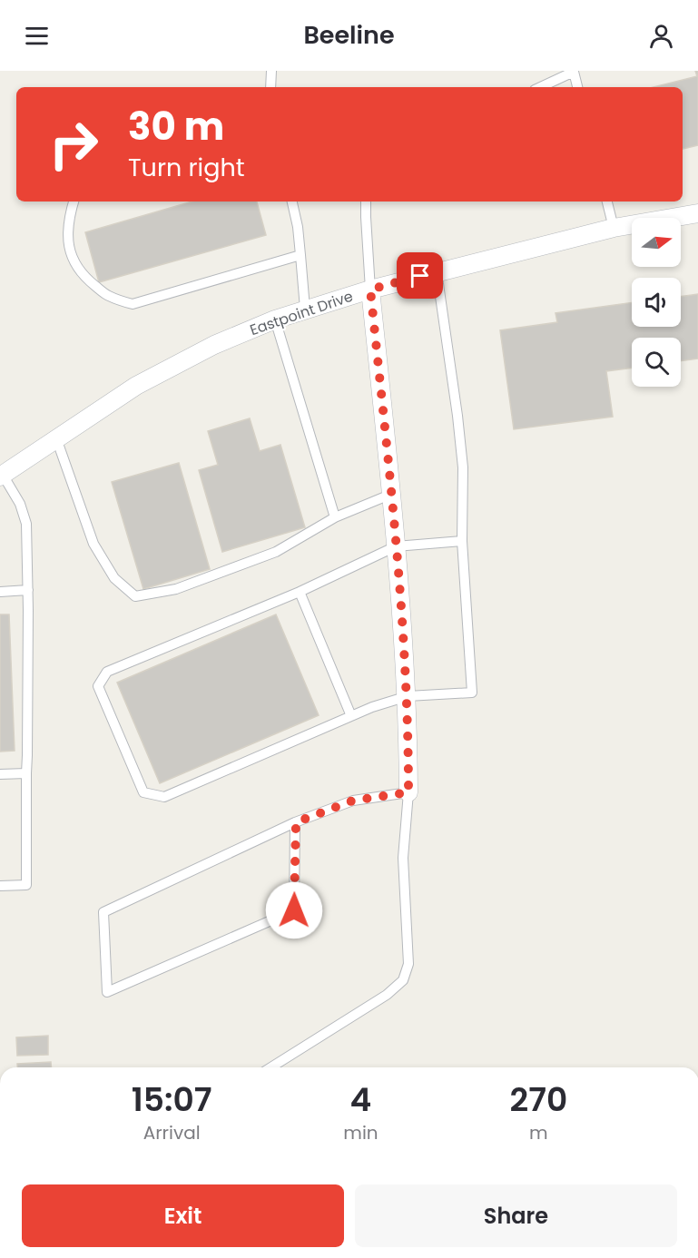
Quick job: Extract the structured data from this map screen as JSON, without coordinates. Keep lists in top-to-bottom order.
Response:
{
  "streets": {
    "street": ["Eastpoint Drive"]
  },
  "north": "right",
  "page": {
    "header": "Beeline",
    "turn": ["30 m", "Turn right"],
    "eta": [
      "15:07",
      "Arrival",
      "4",
      "min",
      "270",
      "m"
    ],
    "buttons": ["Exit", "Share"]
  }
}
